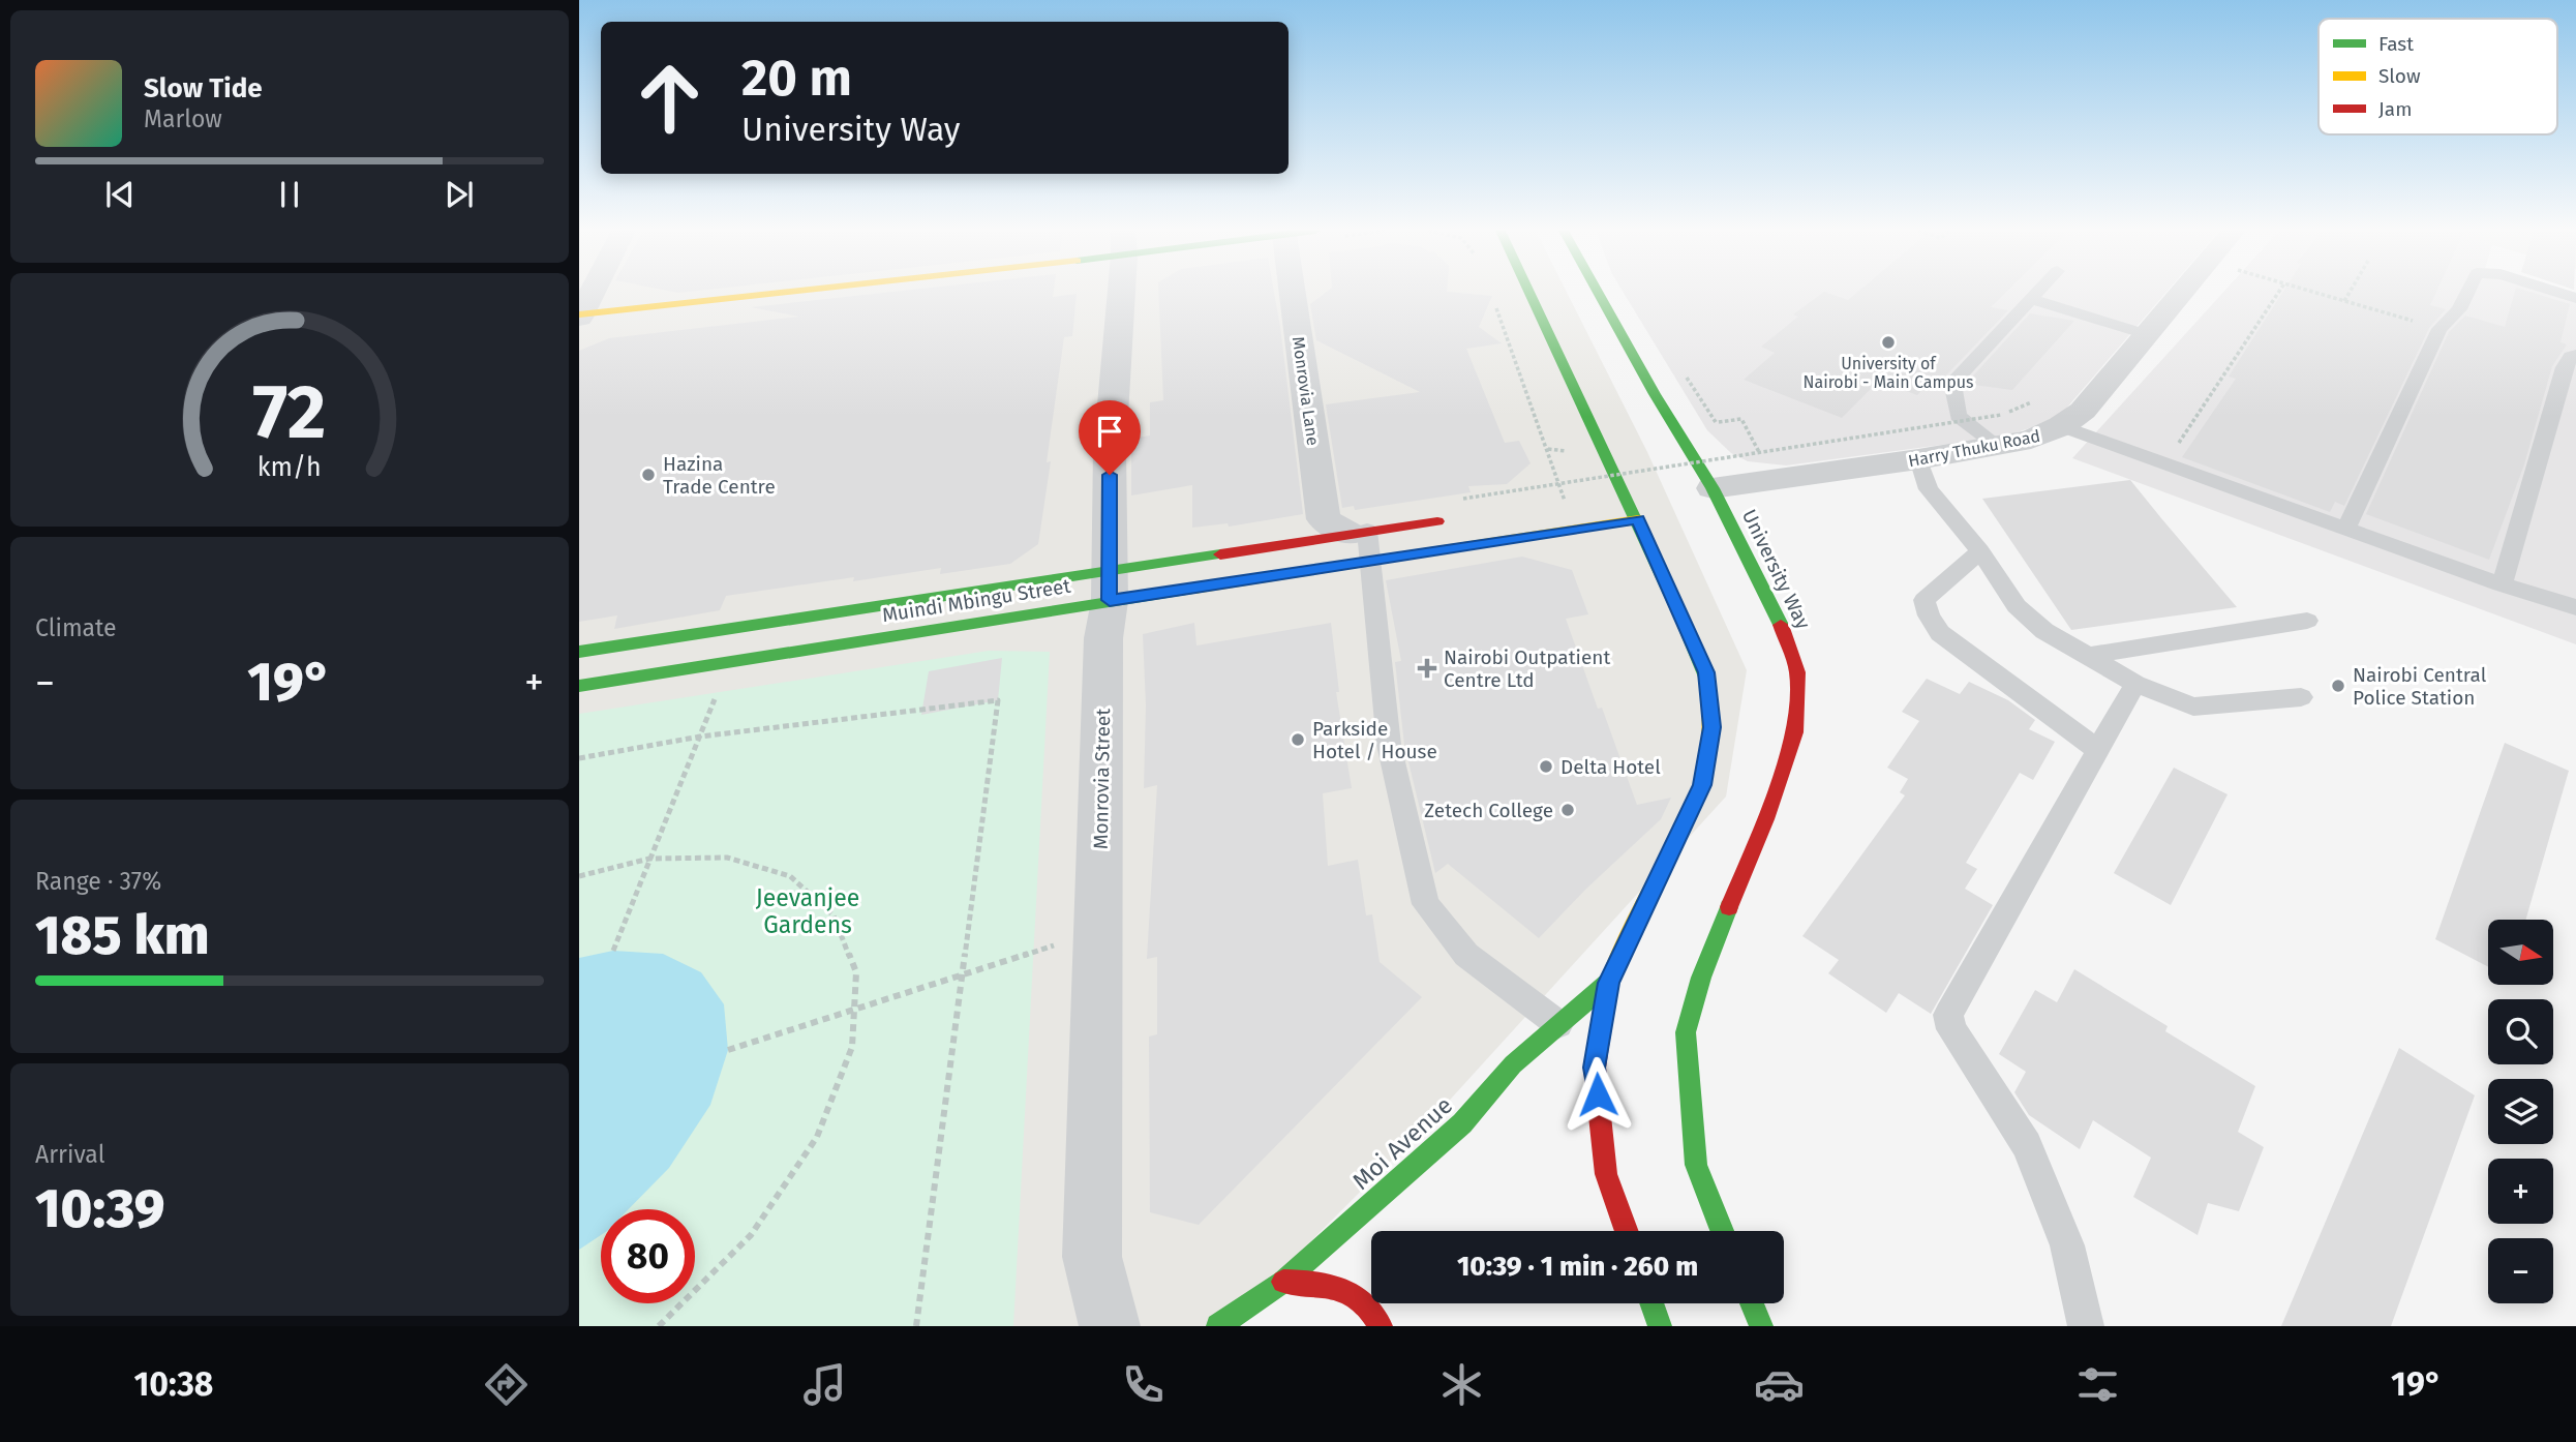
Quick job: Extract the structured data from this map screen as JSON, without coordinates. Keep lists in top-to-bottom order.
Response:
{
  "streets": {
    "main road": ["University Way", "Muindi Mbingu Street", "Moi Avenue"],
    "street": ["Monrovia Lane", "Harry Thuku Road", "Monrovia Street"]
  },
  "crossings": [
    ["Monrovia Lane", "Muindi Mbingu Street"],
    ["Harry Thuku Road", "University Way"],
    ["Muindi Mbingu Street", "Monrovia Street"]
  ],
  "parks": ["Jeevanjee Gardens"],
  "places": {
    "other": [
      "University of Nairobi - Main Campus",
      "Hazina Trade Centre",
      "Nairobi Central Police Station",
      "Parkside Hotel / House",
      "Delta Hotel",
      "Zetech College"
    ],
    "health": ["Nairobi Outpatient Centre Ltd"]
  },
  "legend": ["Fast", "Slow", "Jam"],
  "north": "right",
  "page": {
    "turn": ["20 m", "University Way"],
    "song": ["Slow Tide", "Marlow"],
    "tile": [
      "Climate",
      ["Range · 37%", "185 km"],
      ["Arrival", "10:39"]
    ],
    "heat": ["−", "19°", "+"],
    "map_buttons": ["+", "−"],
    "limit": "80",
    "trip": "10:39 · 1 min · 260 m",
    "tabs": ["10:38", "19°"],
    "gauge": ["72", "km/h"]
  }
}
